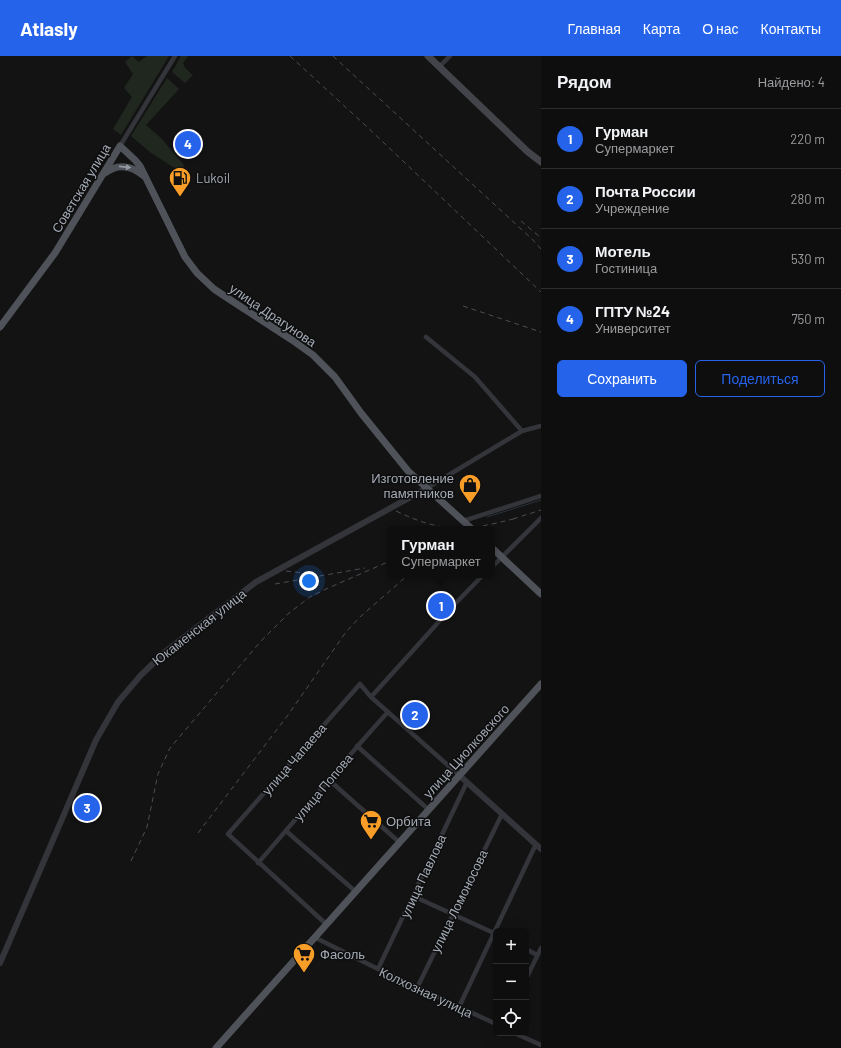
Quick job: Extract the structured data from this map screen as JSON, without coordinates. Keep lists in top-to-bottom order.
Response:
{
  "streets": {
    "main road": ["Советская улица", "улица Драгунова", "улица Циолковского"],
    "street": [
      "Юкаменская улица",
      "улица Чапаева",
      "улица Попова",
      "улица Павлова",
      "улица Ломоносова",
      "Колхозная улица"
    ]
  },
  "crossings": [
    ["Советская улица", "улица Драгунова"],
    ["улица Драгунова", "Юкаменская улица"],
    ["улица Циолковского", "Колхозная улица"],
    ["улица Чапаева", "улица Попова"],
    ["улица Павлова", "Колхозная улица"],
    ["улица Ломоносова", "Колхозная улица"]
  ],
  "places": {
    "fuel station": ["Lukoil"],
    "shop": ["Изготовление памятников"],
    "supermarket": ["Орбита", "Фасоль"]
  },
  "page": {
    "header": "Atlasly",
    "nav": [
      "Главная",
      "Карта",
      "О нас",
      "Контакты"
    ],
    "heading": ["Рядом", "Найдено: 4"],
    "list": [
      {
        "mark": "1",
        "name": "Гурман",
        "note": "Супермаркет",
        "value": "220 m"
      },
      {
        "mark": "2",
        "name": "Почта России",
        "note": "Учреждение",
        "value": "280 m"
      },
      {
        "mark": "3",
        "name": "Мотель",
        "note": "Гостиница",
        "value": "530 m"
      },
      {
        "mark": "4",
        "name": "ГПТУ №24",
        "note": "Университет",
        "value": "750 m"
      }
    ],
    "pins": [
      "4",
      "1",
      "2",
      "3"
    ],
    "buttons": ["Сохранить", "Поделиться"],
    "popup": ["Гурман", "Супермаркет"],
    "map_buttons": ["+", "−"]
  }
}
